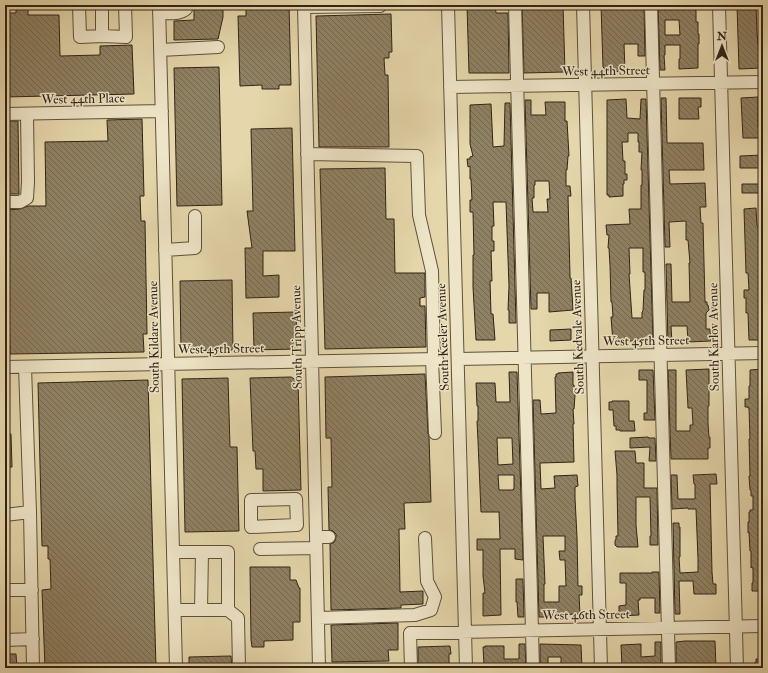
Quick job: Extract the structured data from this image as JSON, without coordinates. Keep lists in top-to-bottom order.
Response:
{
  "streets": {
    "street": [
      "West 44th Street",
      "West 44th Place",
      "South Kildare Avenue",
      "South Tripp Avenue",
      "South Keeler Avenue",
      "South Kedvale Avenue",
      "South Karlov Avenue",
      "West 45th Street",
      "West 46th Street"
    ]
  },
  "crossings": [
    ["West 44th Street", "South Keeler Avenue"],
    ["West 44th Street", "South Kedvale Avenue"],
    ["West 44th Street", "South Karlov Avenue"],
    ["West 44th Place", "South Kildare Avenue"],
    ["South Kildare Avenue", "West 45th Street"],
    ["South Tripp Avenue", "West 45th Street"],
    ["South Keeler Avenue", "West 45th Street"],
    ["South Keeler Avenue", "West 46th Street"],
    ["South Kedvale Avenue", "West 45th Street"],
    ["South Kedvale Avenue", "West 46th Street"],
    ["South Karlov Avenue", "West 45th Street"],
    ["South Karlov Avenue", "West 46th Street"]
  ],
  "north": "top"
}
